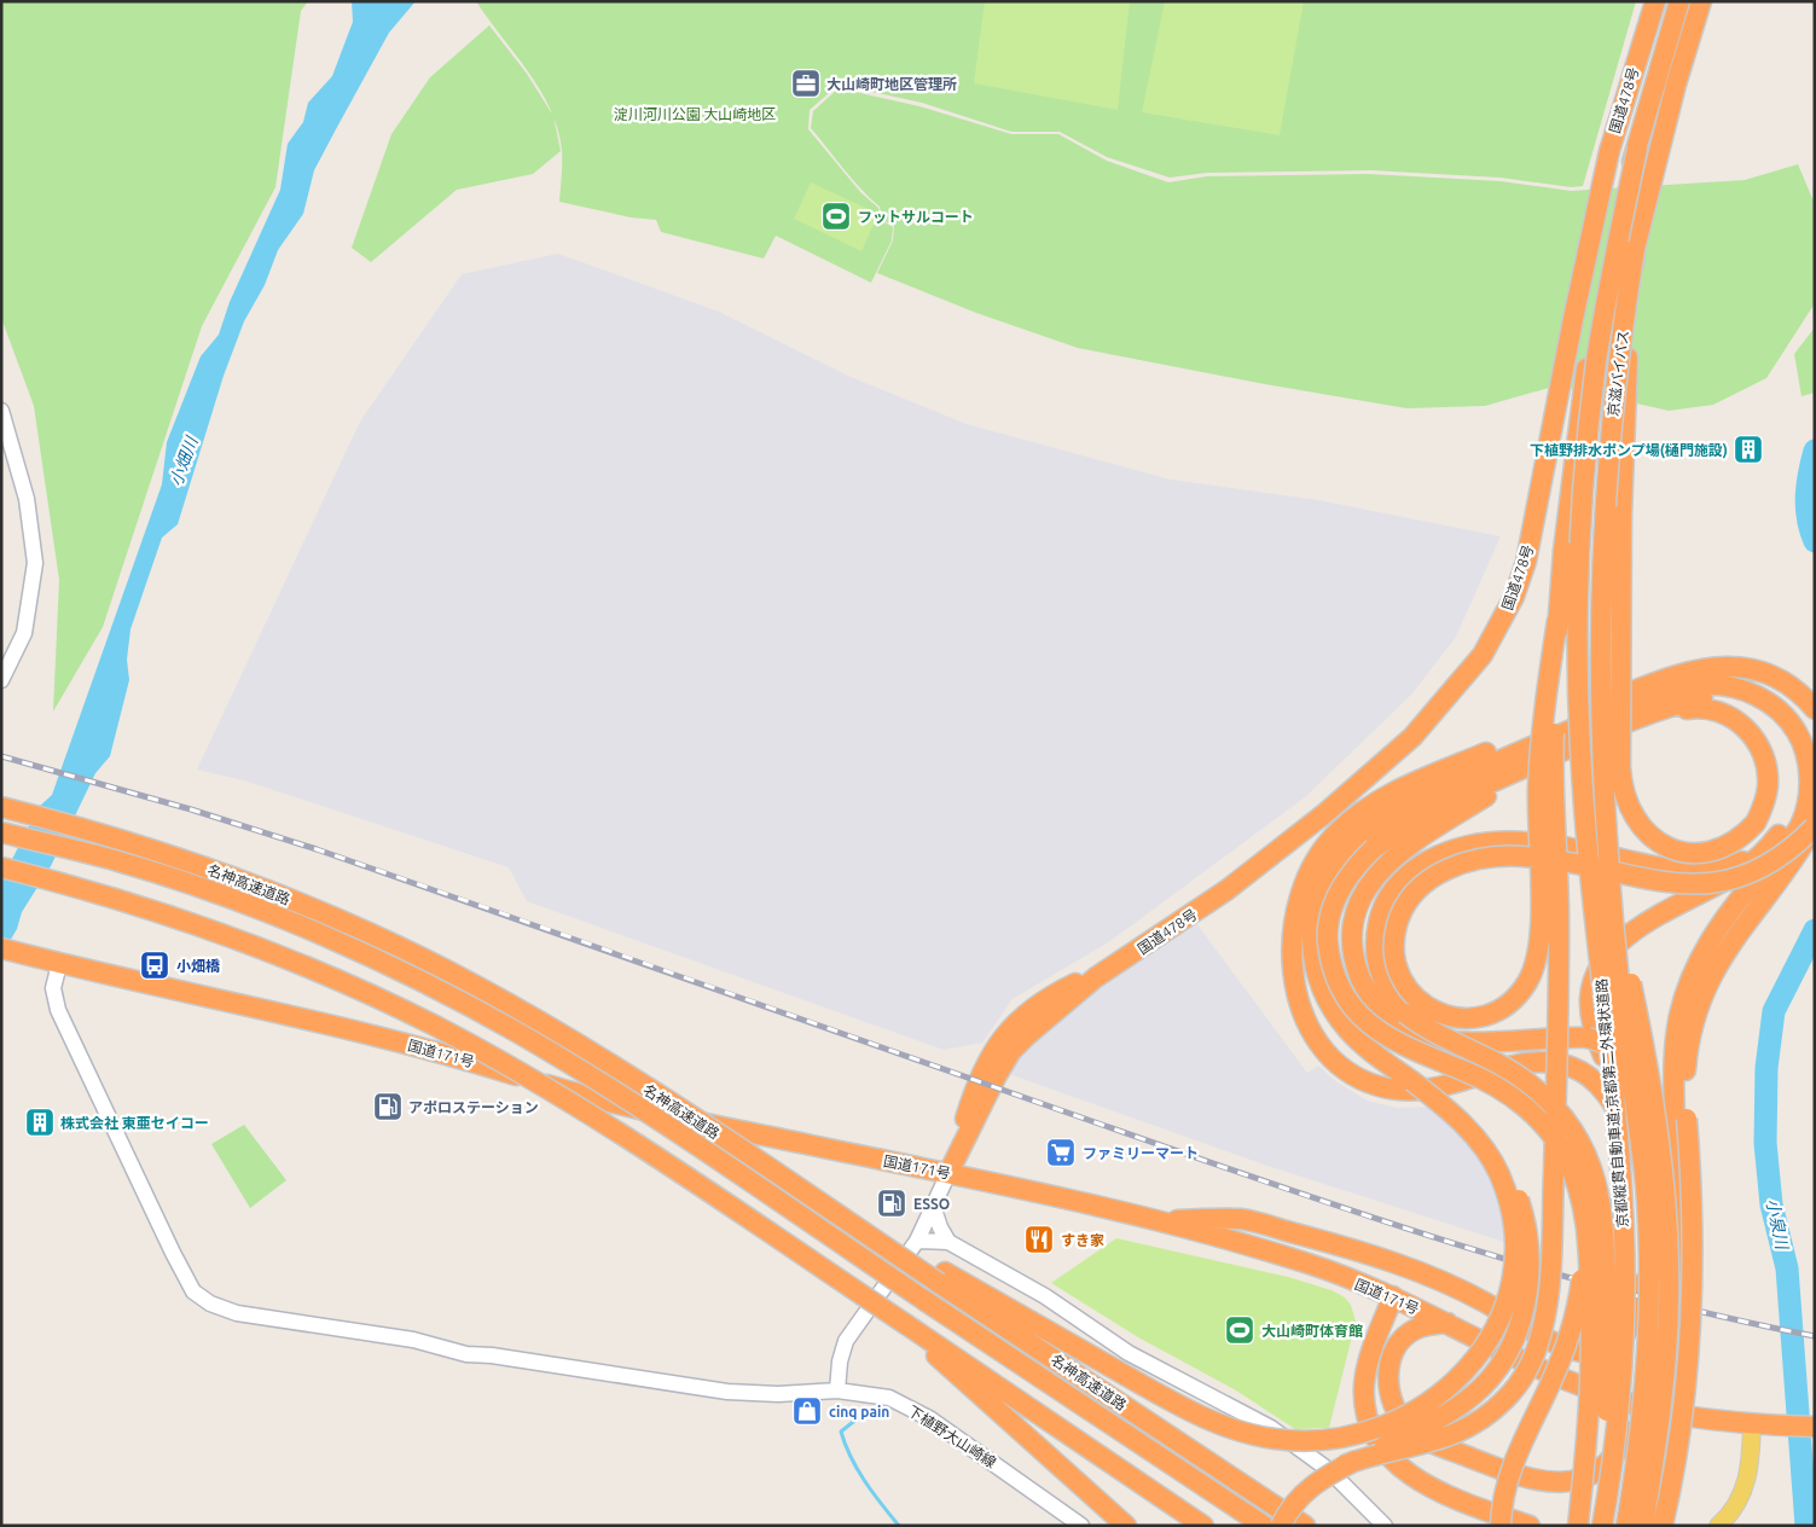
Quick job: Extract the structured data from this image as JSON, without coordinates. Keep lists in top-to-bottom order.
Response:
{
  "streets": {
    "highway": [
      "国道478号",
      "京滋バイパス",
      "名神高速道路",
      "国道171号",
      "京都縦貫自動車道;京都第二外環状道路"
    ],
    "street": ["下植野大山崎線"]
  },
  "crossings": [
    ["国道478号", "国道171号"],
    ["京滋バイパス", "京都縦貫自動車道;京都第二外環状道路"],
    ["国道171号", "下植野大山崎線"]
  ],
  "water": ["小畑川", "小泉川"],
  "parks": ["淀川河川公園 大山崎地区"],
  "places": {
    "office": ["大山崎町地区管理所"],
    "sports": ["フットサルコート", "大山崎町体育館"],
    "building": ["下植野排水ポンプ場(樋門施設)", "株式会社 東亜セイコー"],
    "bus stop": ["小畑橋"],
    "fuel station": ["アポロステーション", "ESSO"],
    "supermarket": ["ファミリーマート"],
    "restaurant": ["すき家"],
    "shop": ["cinq pain"]
  }
}
